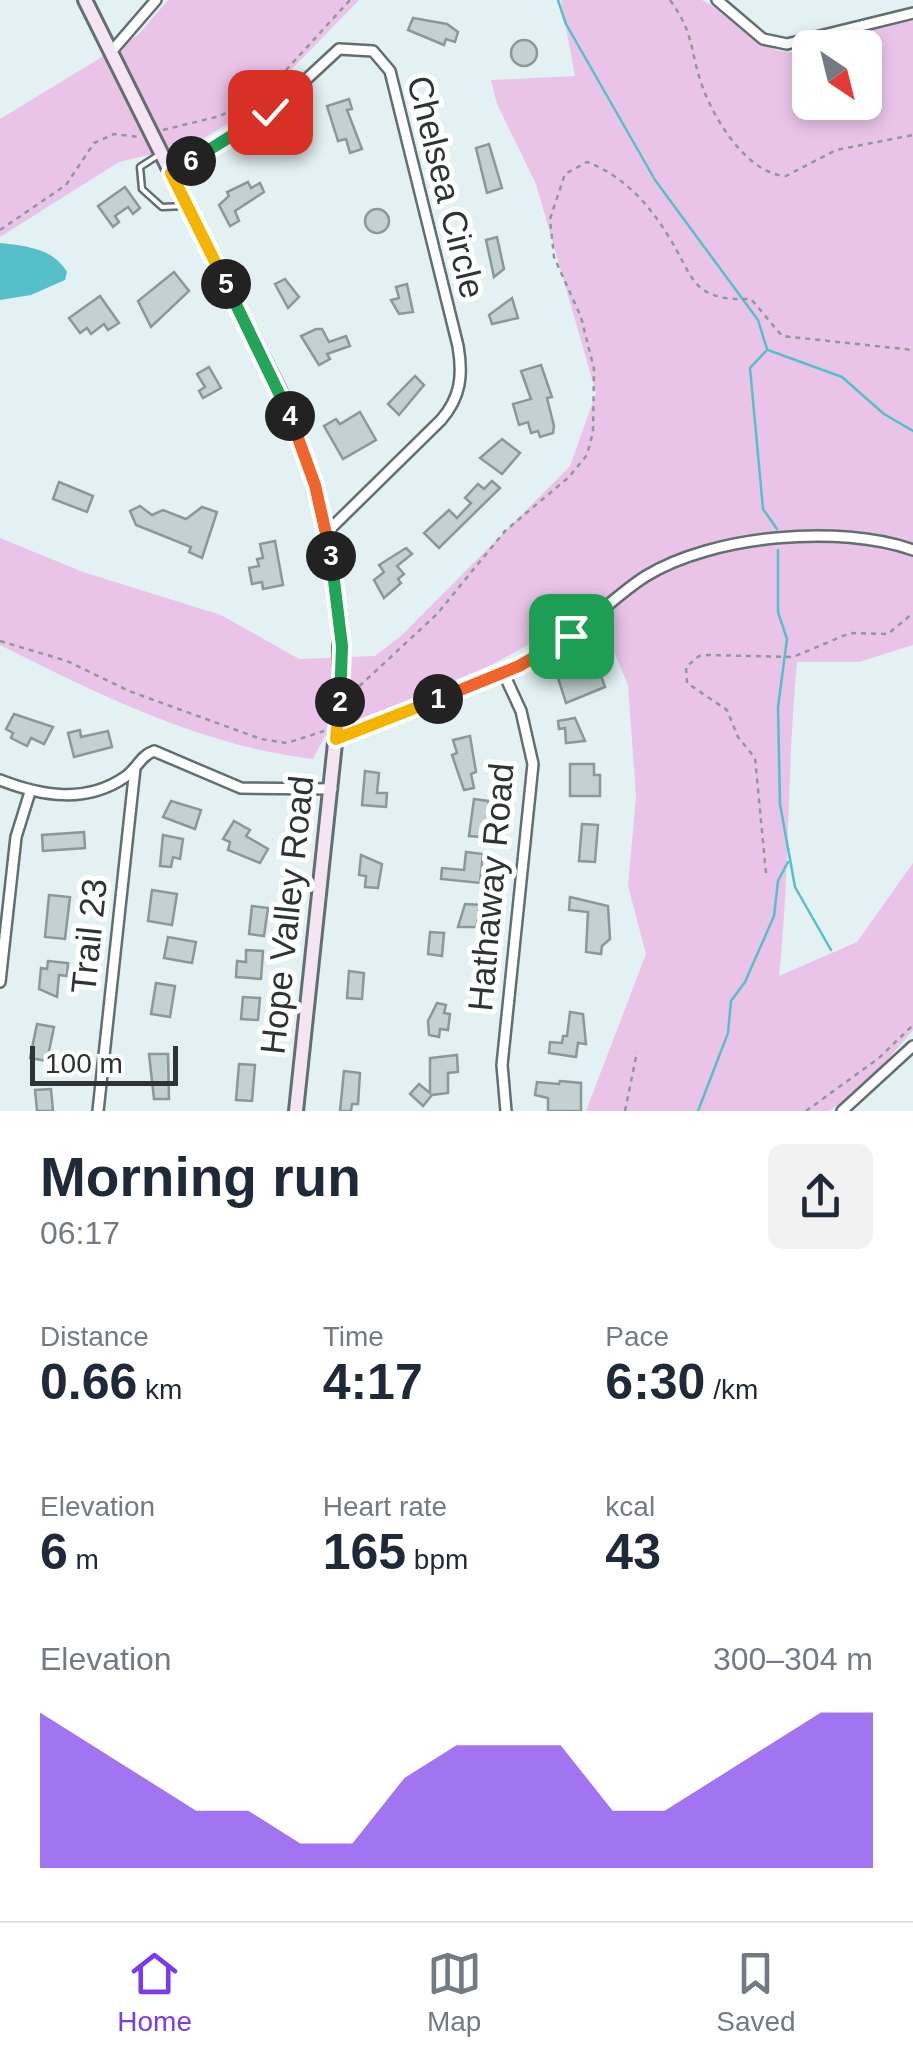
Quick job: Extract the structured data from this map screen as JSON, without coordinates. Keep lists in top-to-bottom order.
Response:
{
  "streets": {
    "main road": ["Hope Valley Road"],
    "street": ["Chelsea Circle", "Hathaway Road", "Trail 23"]
  },
  "crossings": [
    ["Chelsea Circle", "Hope Valley Road"]
  ],
  "scale_bar": "100 m",
  "north": "bottom right",
  "page": {
    "pins": [
      "6",
      "5",
      "4",
      "3",
      "1",
      "2"
    ],
    "scale": "100 m",
    "heading": ["Morning run", "06:17"],
    "stats": [
      ["Distance", "0.66 km"],
      ["Time", "4:17"],
      ["Pace", "6:30 /km"],
      ["Elevation", "6 m"],
      ["Heart rate", "165 bpm"],
      ["kcal", "43"]
    ],
    "chart": ["Elevation", "300–304 m"],
    "tabs": ["Home", "Map", "Saved"]
  }
}
